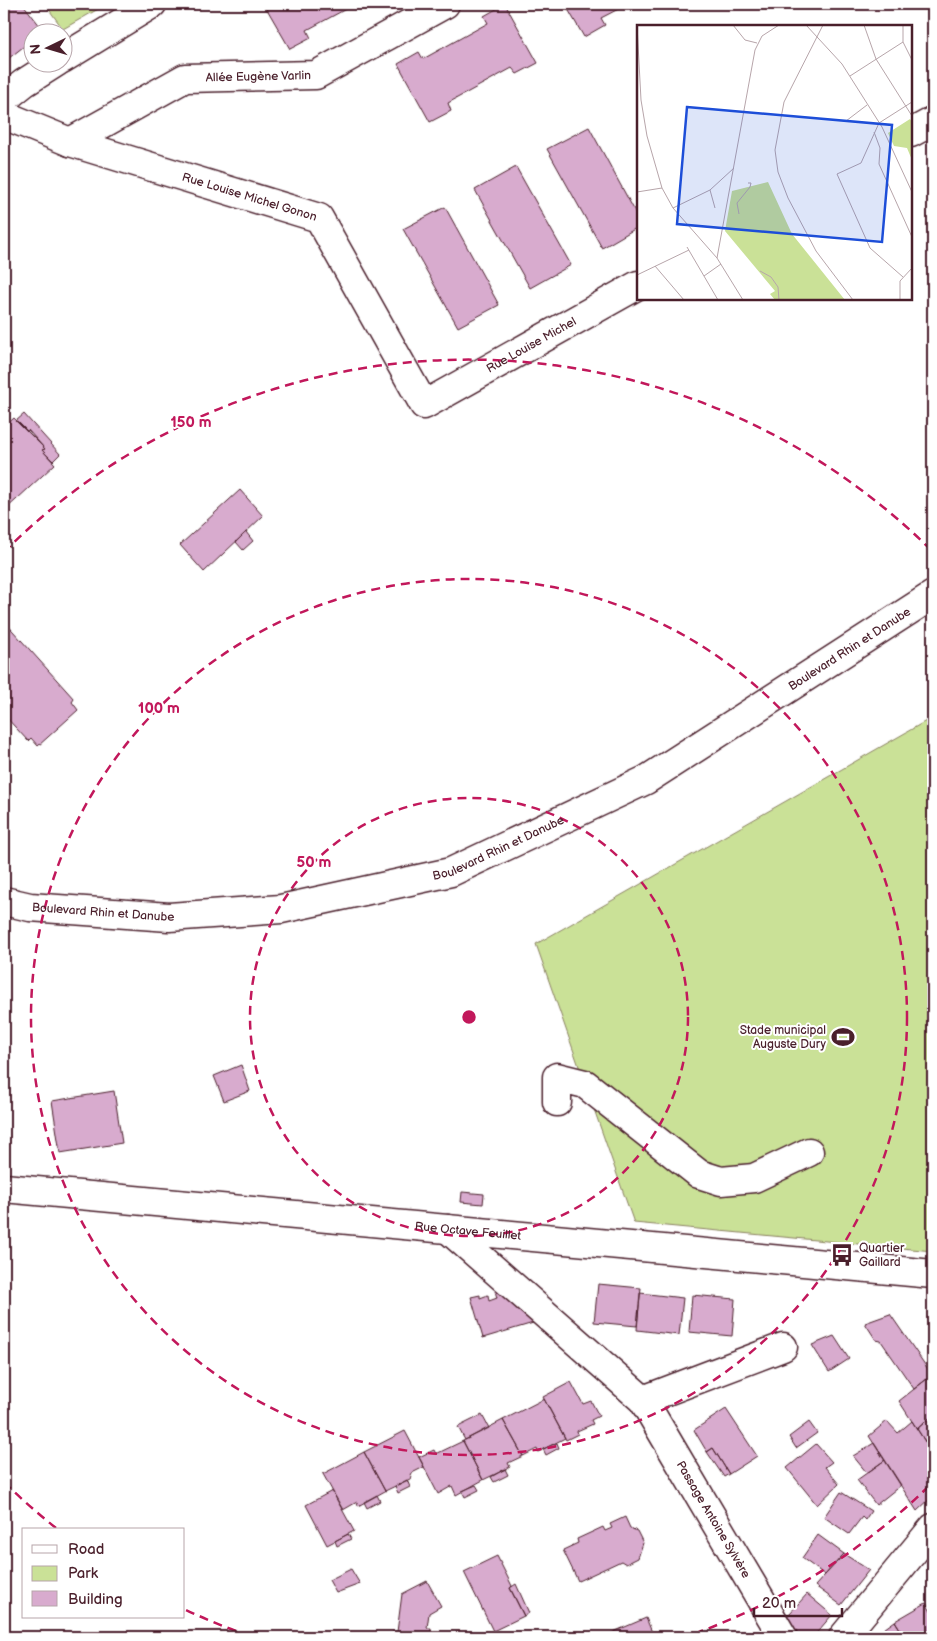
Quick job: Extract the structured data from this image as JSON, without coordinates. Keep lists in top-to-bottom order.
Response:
{
  "streets": {
    "street": [
      "Allée Eugène Varlin",
      "Rue Louise Michel Gonon",
      "Rue Louise Michel",
      "Boulevard Rhin et Danube",
      "Rue Octave Feuillet",
      "Passage Antoine Sylvère"
    ]
  },
  "crossings": [
    ["Allée Eugène Varlin", "Rue Louise Michel Gonon"],
    ["Rue Louise Michel Gonon", "Rue Louise Michel"],
    ["Rue Octave Feuillet", "Passage Antoine Sylvère"]
  ],
  "places": {
    "sports": ["Stade municipal Auguste Dury"],
    "bus stop": ["Quartier Gaillard"]
  },
  "legend": ["Road", "Park", "Building"],
  "scale_bar": "20 m",
  "north": "left",
  "rings": ["150 m", "100 m", "50 m"]
}
